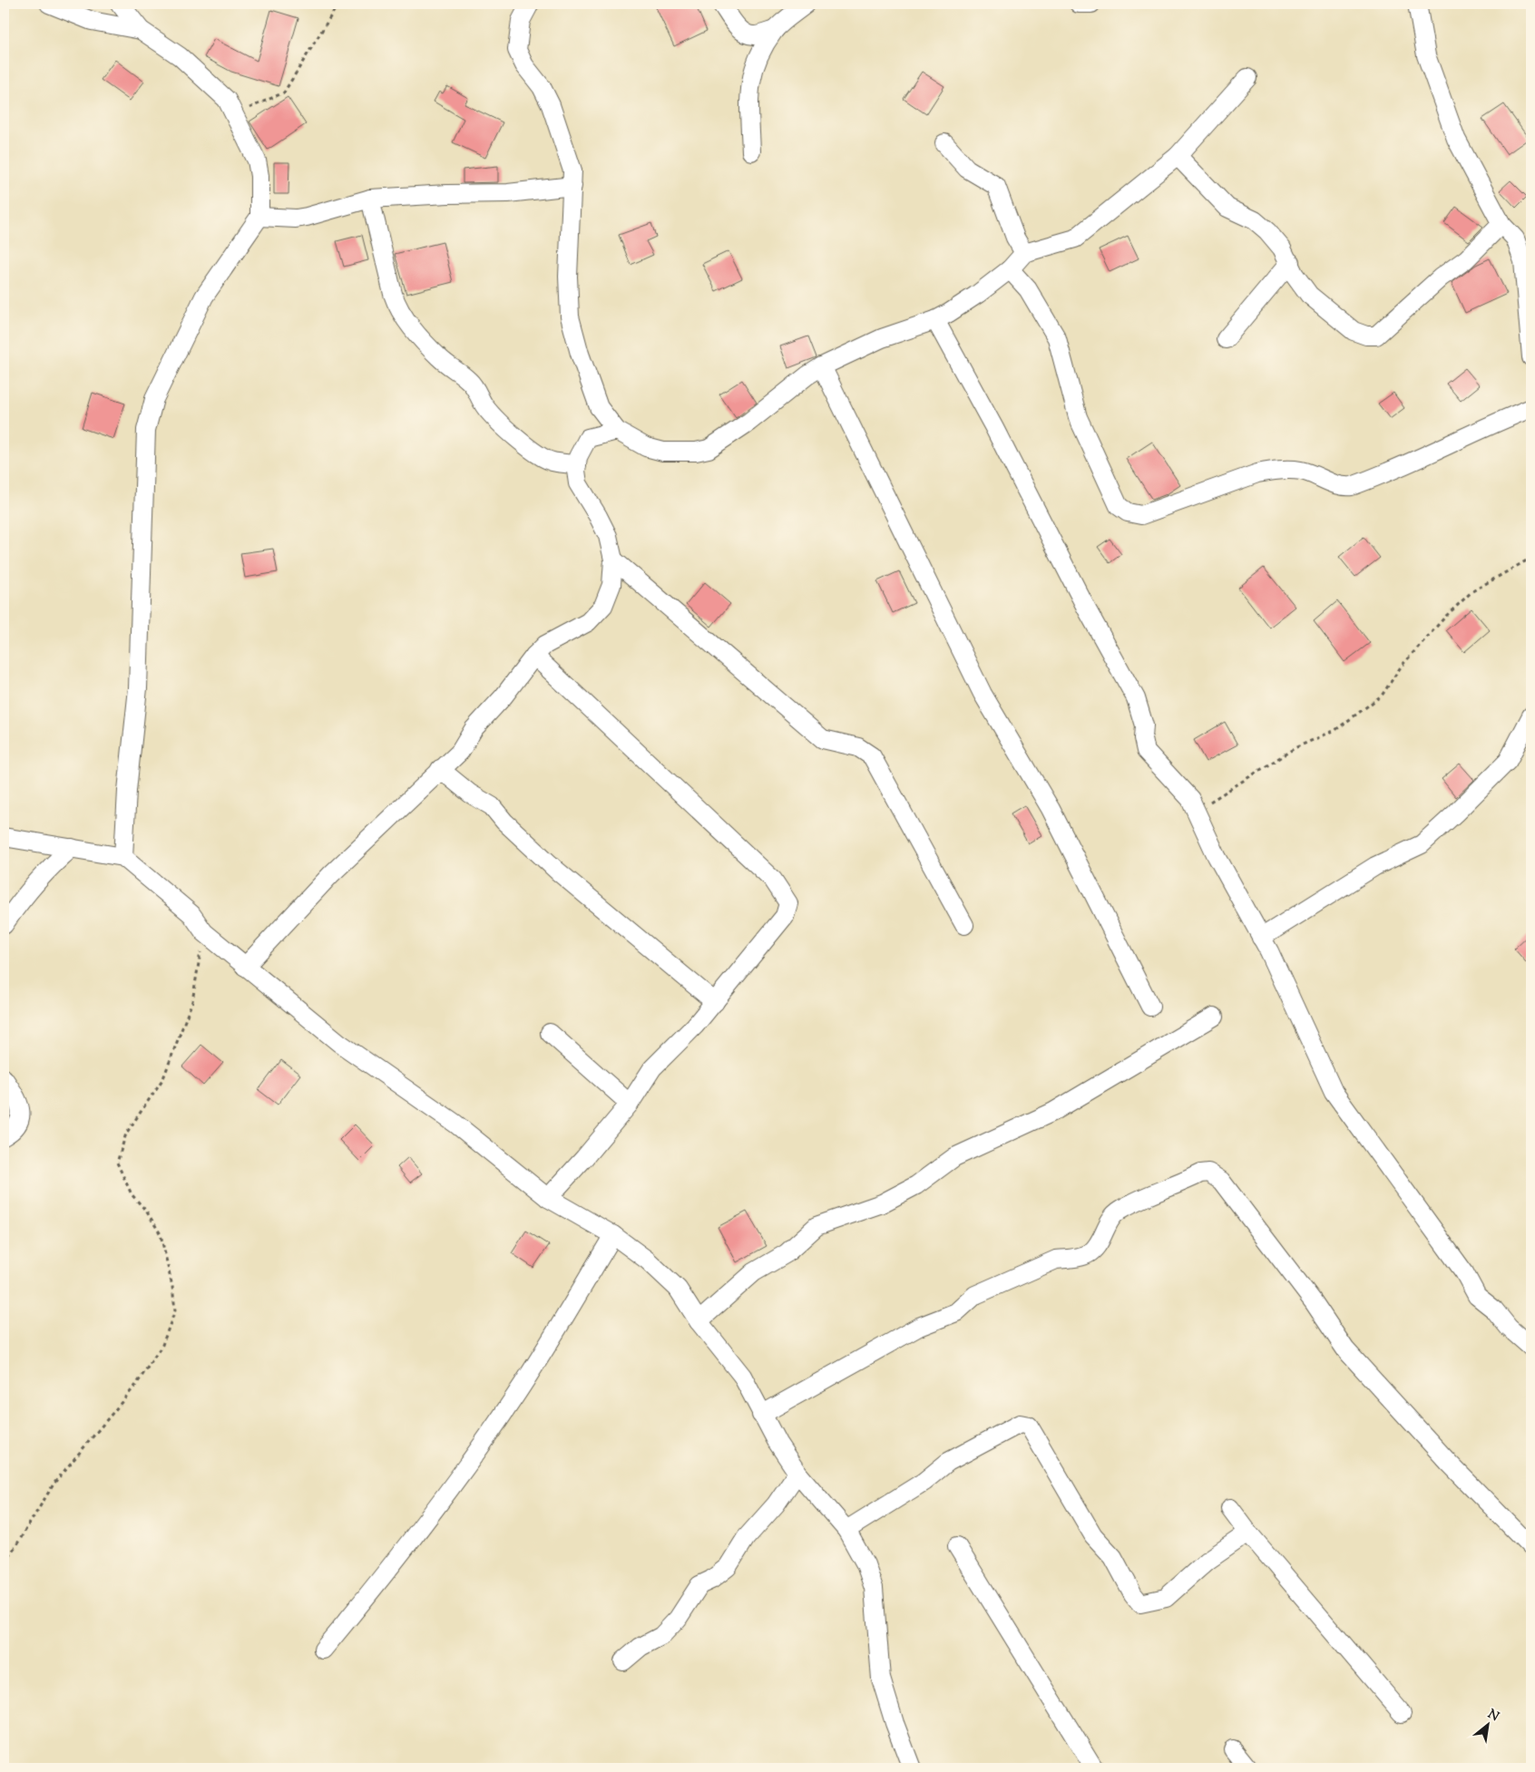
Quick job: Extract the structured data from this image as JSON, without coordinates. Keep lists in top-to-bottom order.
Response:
{
  "north": "top right"
}
